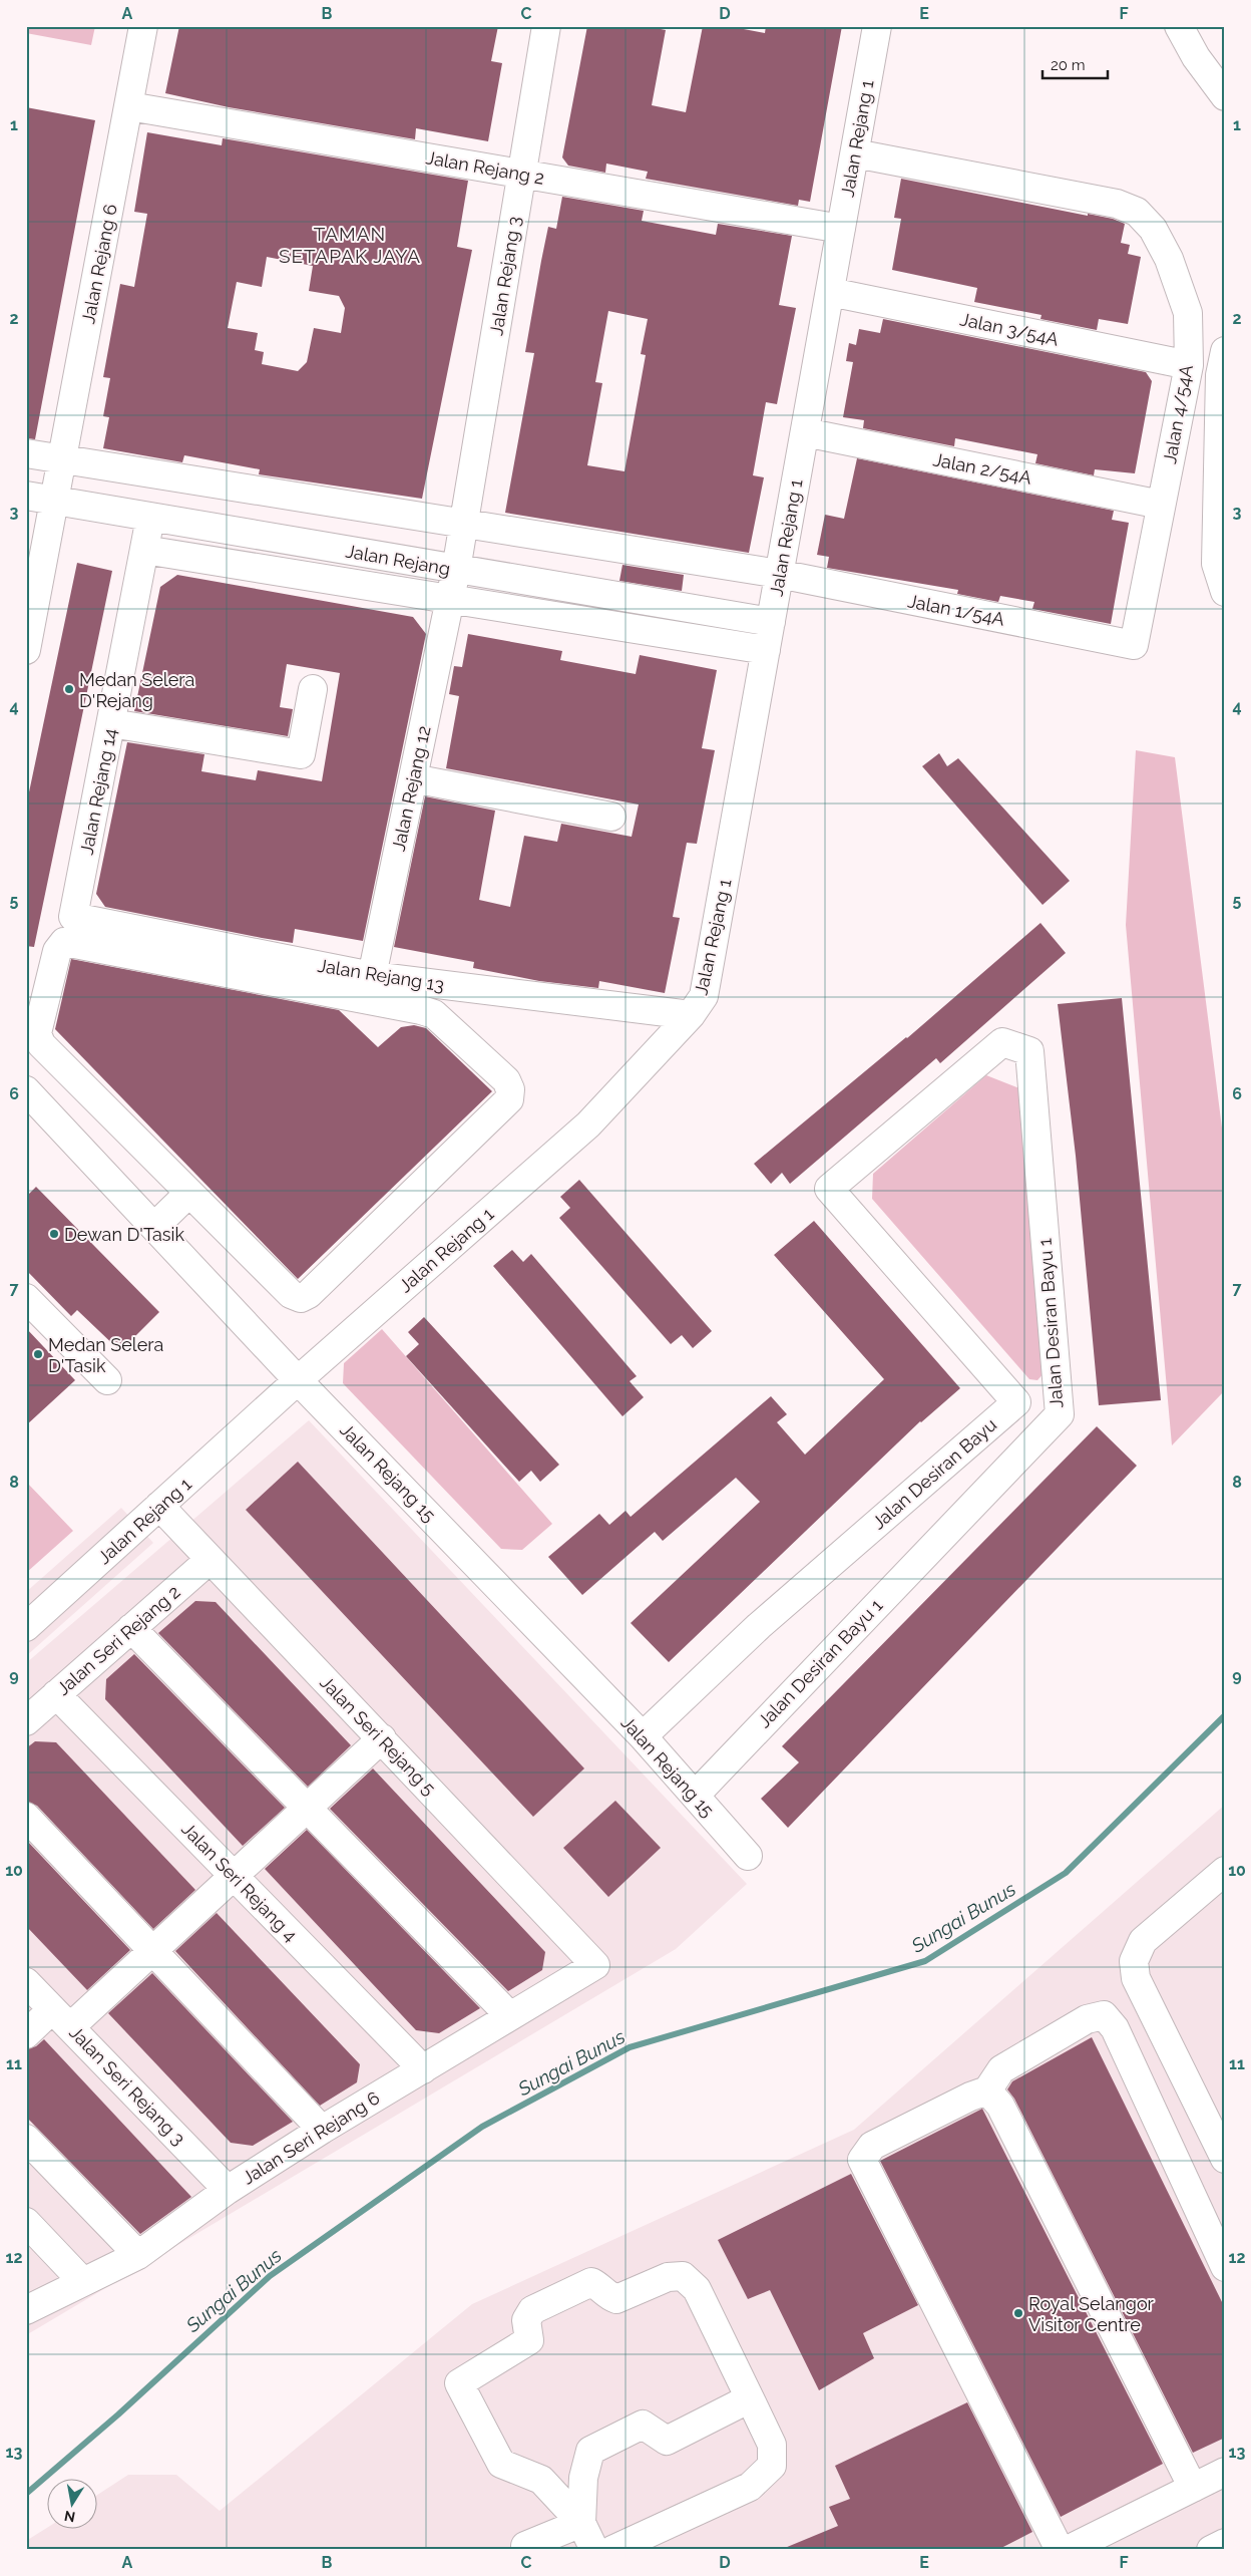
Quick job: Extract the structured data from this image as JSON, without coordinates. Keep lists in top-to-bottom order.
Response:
{
  "streets": {
    "street": [
      "Jalan Rejang 1",
      "Jalan Rejang 2",
      "Jalan Rejang 6",
      "Jalan Rejang 3",
      "Jalan 3/54A",
      "Jalan 4/54A",
      "Jalan 2/54A",
      "Jalan Rejang",
      "Jalan 1/54A",
      "Jalan Rejang 12",
      "Jalan Rejang 14",
      "Jalan Rejang 13",
      "Jalan Desiran Bayu 1",
      "Jalan Rejang 15",
      "Jalan Desiran Bayu",
      "Jalan Seri Rejang 2",
      "Jalan Seri Rejang 5",
      "Jalan Seri Rejang 4",
      "Jalan Seri Rejang 3",
      "Jalan Seri Rejang 6"
    ]
  },
  "crossings": [
    ["Jalan Rejang 1", "Jalan Rejang 2"],
    ["Jalan Rejang 1", "Jalan 3/54A"],
    ["Jalan Rejang 1", "Jalan 4/54A"],
    ["Jalan Rejang 1", "Jalan 2/54A"],
    ["Jalan Rejang 1", "Jalan Rejang"],
    ["Jalan Rejang 1", "Jalan 1/54A"],
    ["Jalan Rejang 1", "Jalan Rejang 13"],
    ["Jalan Rejang 1", "Jalan Rejang 15"],
    ["Jalan Rejang 1", "Jalan Seri Rejang 5"],
    ["Jalan Rejang 2", "Jalan Rejang 6"],
    ["Jalan Rejang 2", "Jalan Rejang 3"],
    ["Jalan Rejang 6", "Jalan Rejang"],
    ["Jalan Rejang 6", "Jalan 1/54A"],
    ["Jalan Rejang 3", "Jalan Rejang"],
    ["Jalan Rejang 3", "Jalan 1/54A"],
    ["Jalan Rejang 3", "Jalan Rejang 12"],
    ["Jalan 3/54A", "Jalan 4/54A"],
    ["Jalan 4/54A", "Jalan 2/54A"],
    ["Jalan 4/54A", "Jalan 1/54A"],
    ["Jalan Rejang", "Jalan Rejang 12"],
    ["Jalan Rejang", "Jalan Rejang 14"],
    ["Jalan Rejang 12", "Jalan Rejang 13"],
    ["Jalan Rejang 14", "Jalan Rejang 13"],
    ["Jalan Desiran Bayu 1", "Jalan Rejang 15"],
    ["Jalan Desiran Bayu 1", "Jalan Desiran Bayu"],
    ["Jalan Rejang 15", "Jalan Desiran Bayu"],
    ["Jalan Seri Rejang 2", "Jalan Seri Rejang 5"],
    ["Jalan Seri Rejang 2", "Jalan Seri Rejang 4"],
    ["Jalan Seri Rejang 5", "Jalan Seri Rejang 6"],
    ["Jalan Seri Rejang 4", "Jalan Seri Rejang 6"],
    ["Jalan Seri Rejang 3", "Jalan Seri Rejang 6"]
  ],
  "districts": ["TAMAN SETAPAK JAYA"],
  "water": ["Sungai Bunus"],
  "places": [
    "Medan Selera D'Rejang",
    "Dewan D'Tasik",
    "Medan Selera D'Tasik",
    "Royal Selangor Visitor Centre"
  ],
  "scale_bar": "20 m",
  "north": "bottom",
  "grid": {
    "columns": [
      "A",
      "B",
      "C",
      "D",
      "E",
      "F"
    ],
    "rows": [
      "1",
      "2",
      "3",
      "4",
      "5",
      "6",
      "7",
      "8",
      "9",
      "10",
      "11",
      "12",
      "13"
    ]
  }
}
